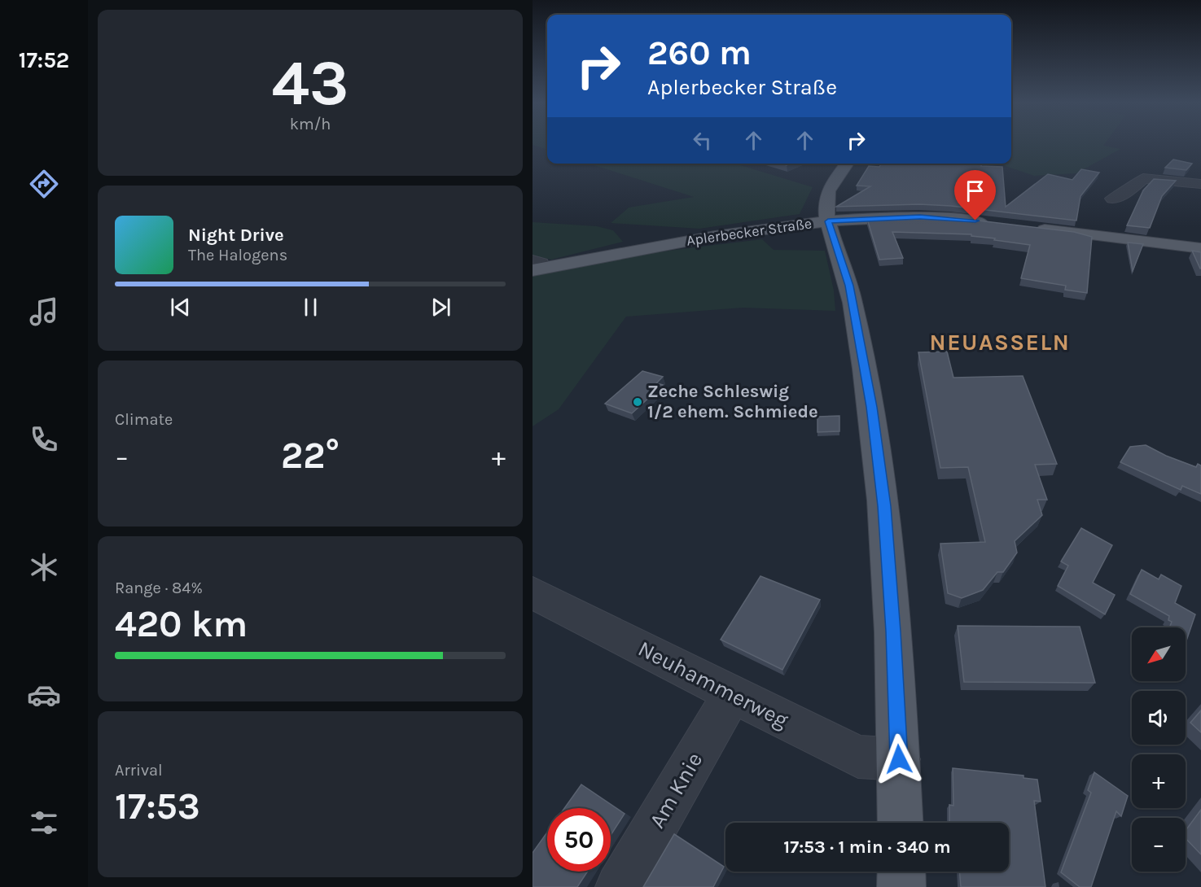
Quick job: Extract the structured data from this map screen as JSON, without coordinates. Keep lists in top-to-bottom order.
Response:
{
  "streets": {
    "main road": ["Aplerbecker Straße"],
    "street": ["Neuhammerweg", "Am Knie"]
  },
  "crossings": [
    ["Neuhammerweg", "Am Knie"]
  ],
  "districts": ["NEUASSELN"],
  "places": ["Zeche Schleswig 1/2 ehem. Schmiede"],
  "north": "bottom left",
  "page": {
    "tabs": "17:52",
    "tile": [
      ["43", "km/h"],
      "Climate",
      ["Range · 84%", "420 km"],
      ["Arrival", "17:53"]
    ],
    "turn": ["260 m", "Aplerbecker Straße"],
    "song": ["Night Drive", "The Halogens"],
    "heat": ["−", "22°", "+"],
    "map_buttons": ["+", "−"],
    "limit": "50",
    "trip": "17:53 · 1 min · 340 m"
  }
}
